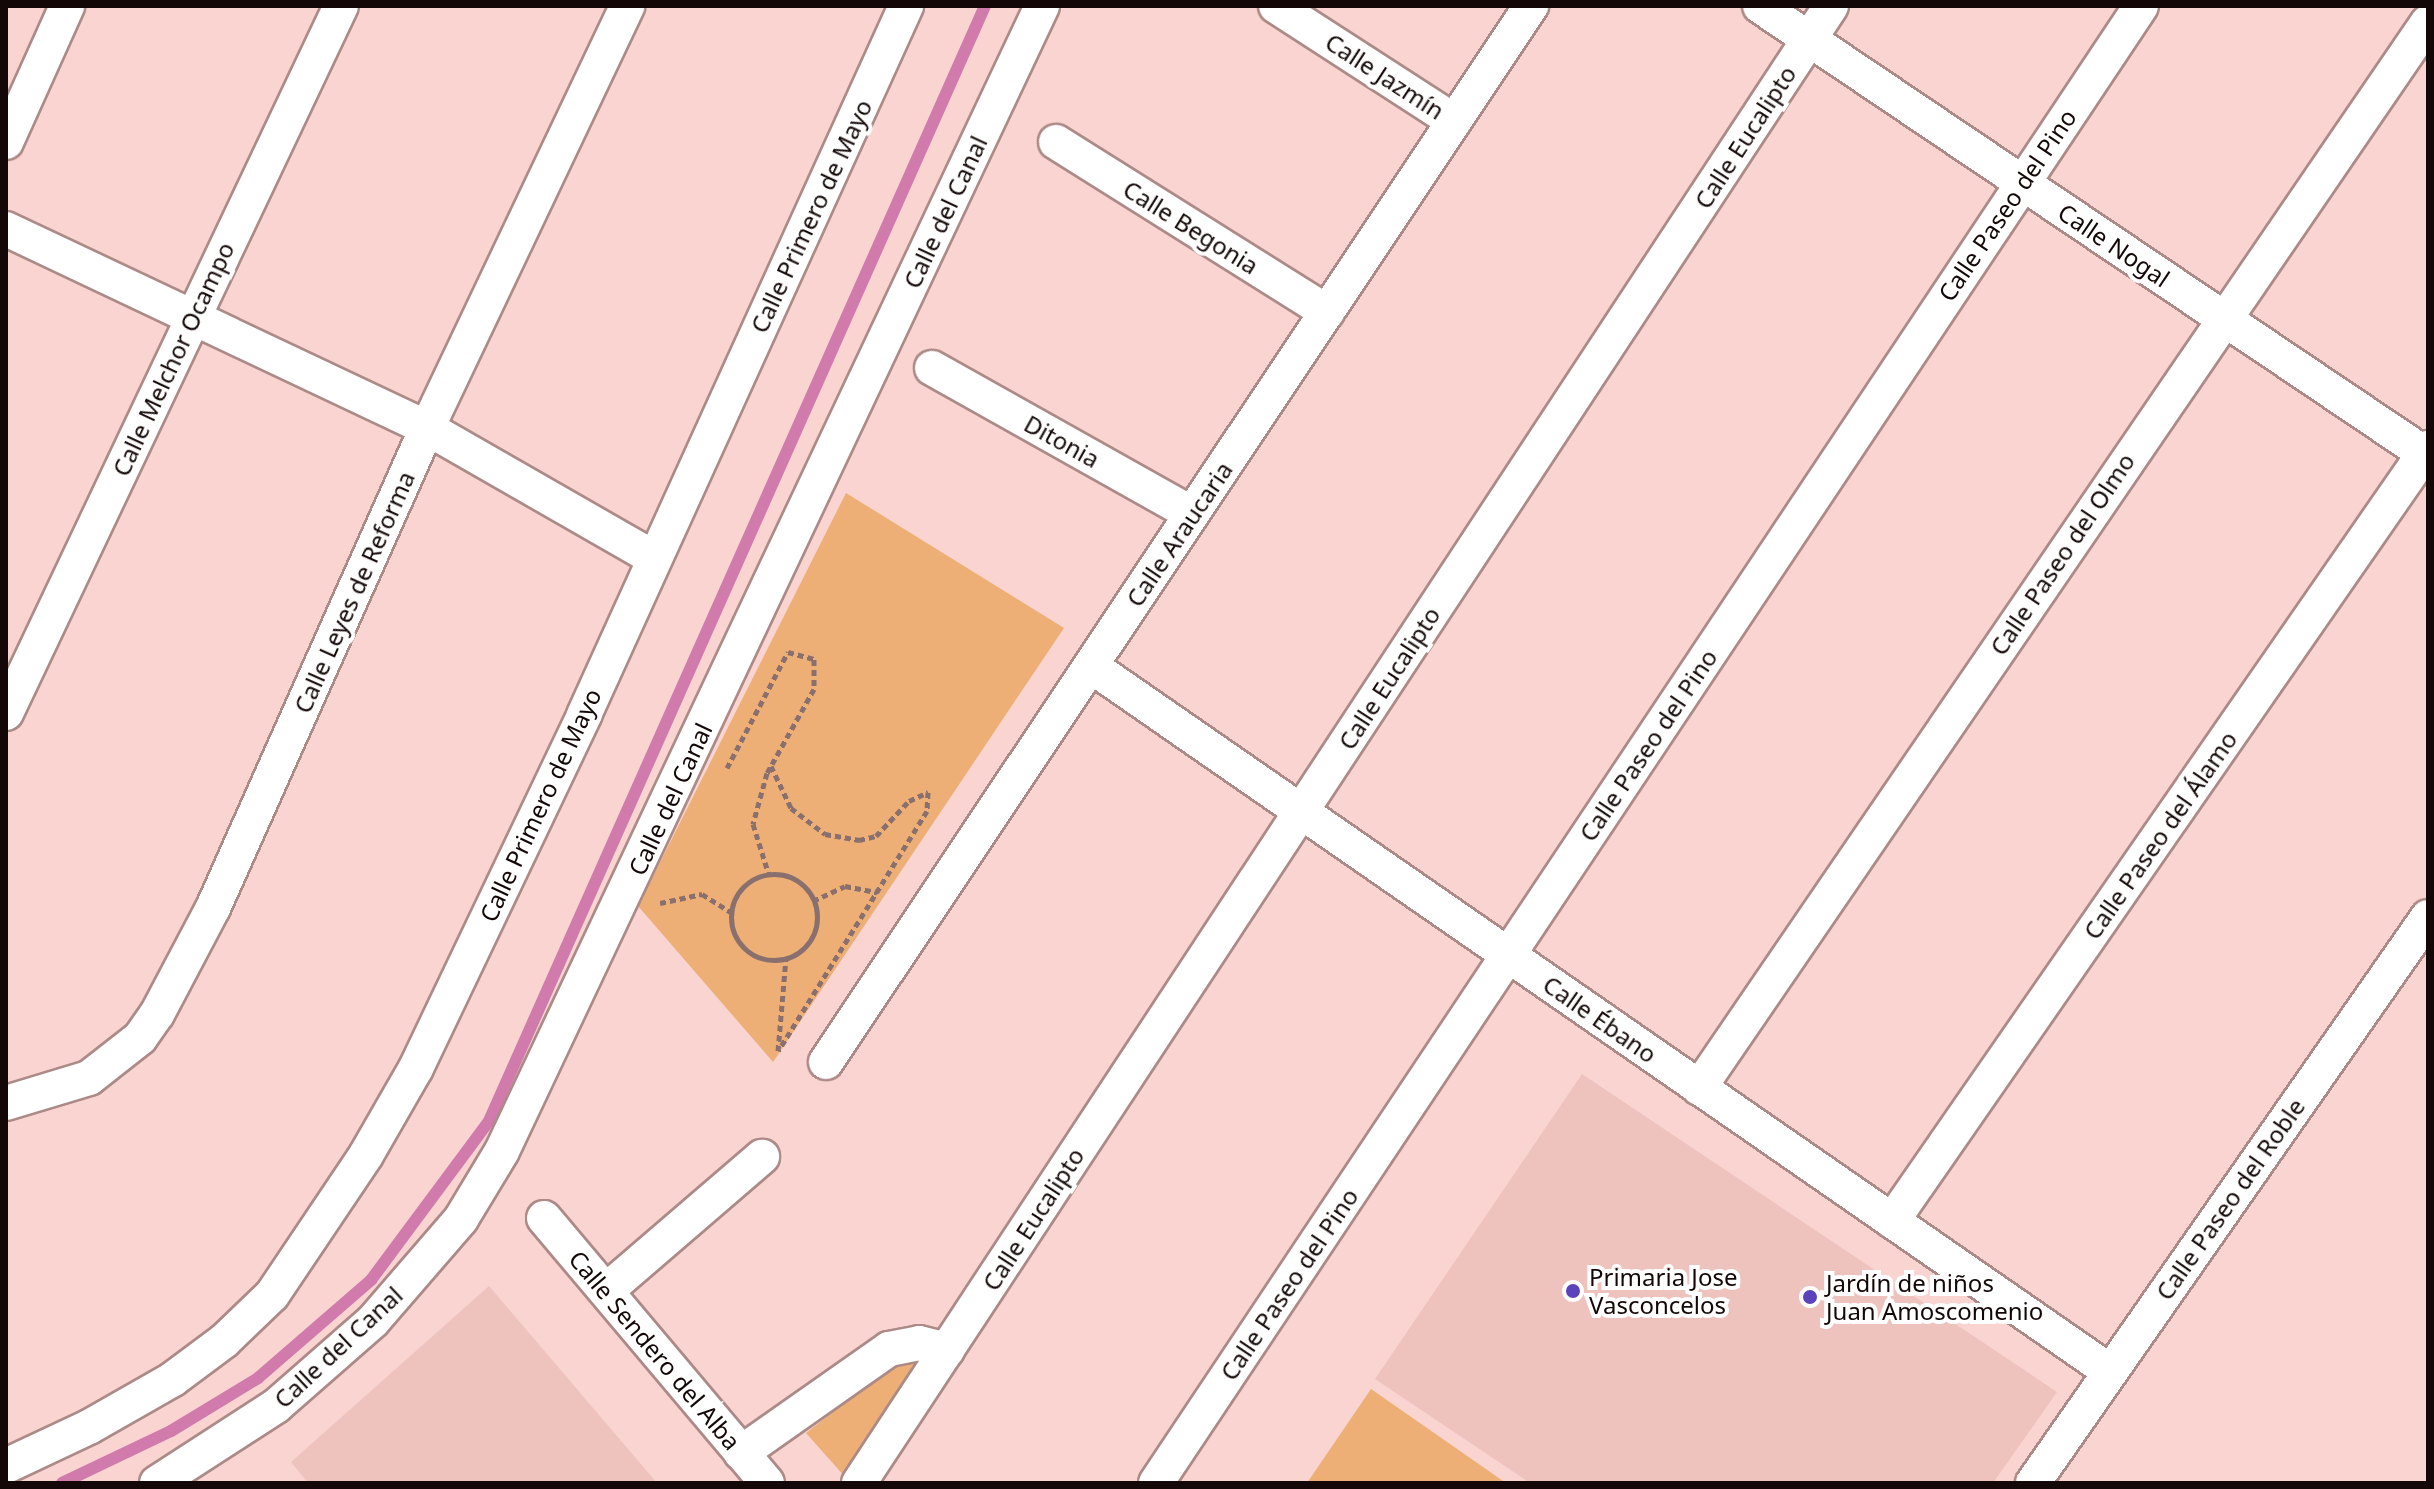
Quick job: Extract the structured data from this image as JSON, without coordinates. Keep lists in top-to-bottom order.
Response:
{
  "streets": {
    "street": [
      "Calle Jazmín",
      "Calle Eucalipto",
      "Calle Paseo del Pino",
      "Calle del Canal",
      "Calle Primero de Mayo",
      "Calle Begonia",
      "Calle Nogal",
      "Calle Melchor Ocampo",
      "Ditonia",
      "Calle Araucaria",
      "Calle Paseo del Olmo",
      "Calle Leyes de Reforma",
      "Calle Paseo del Álamo",
      "Calle Ébano",
      "Calle Paseo del Roble",
      "Calle Sendero del Alba"
    ]
  },
  "crossings": [
    ["Calle Jazmín", "Calle Araucaria"],
    ["Calle Eucalipto", "Calle Nogal"],
    ["Calle Eucalipto", "Calle Ébano"],
    ["Calle Paseo del Pino", "Calle Nogal"],
    ["Calle Paseo del Pino", "Calle Ébano"],
    ["Calle Begonia", "Calle Araucaria"],
    ["Calle Nogal", "Calle Paseo del Olmo"],
    ["Calle Nogal", "Calle Paseo del Álamo"],
    ["Ditonia", "Calle Araucaria"],
    ["Calle Araucaria", "Calle Ébano"],
    ["Calle Paseo del Olmo", "Calle Ébano"],
    ["Calle Paseo del Álamo", "Calle Ébano"],
    ["Calle Ébano", "Calle Paseo del Roble"]
  ],
  "places": ["Primaria Jose Vasconcelos", "Jardín de niños Juan Amoscomenio"]
}
